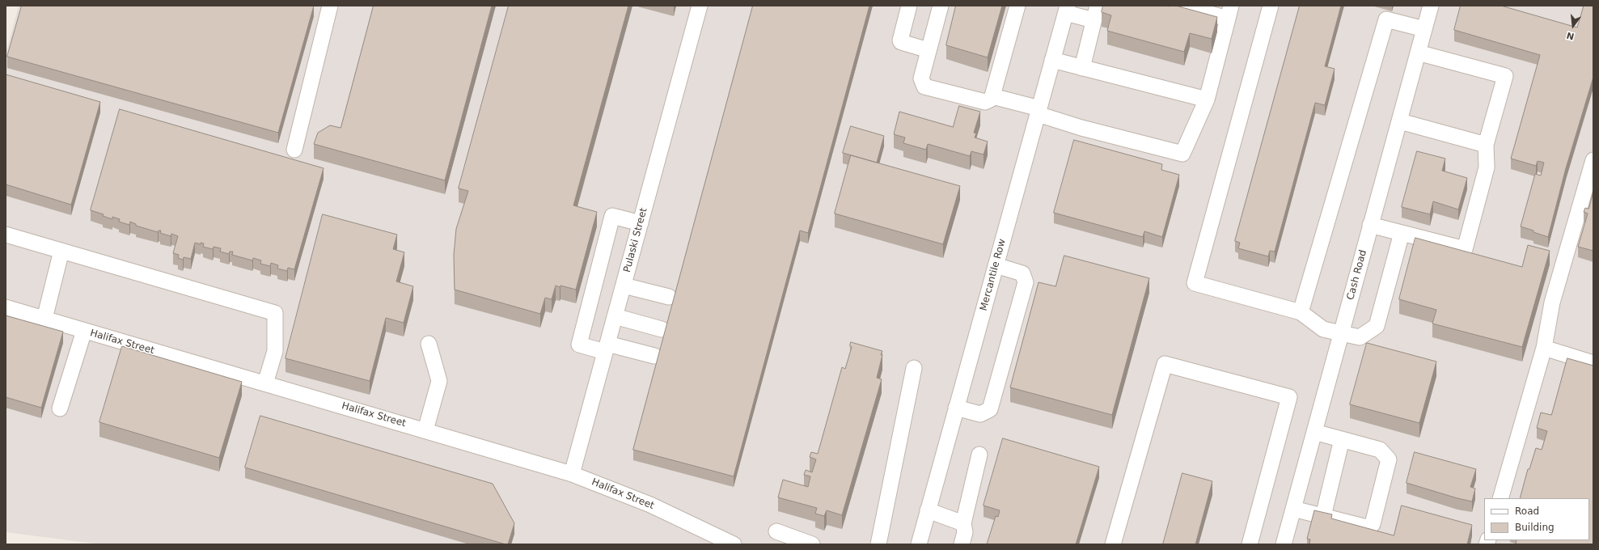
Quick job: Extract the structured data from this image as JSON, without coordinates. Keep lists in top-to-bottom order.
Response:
{
  "streets": {
    "street": [
      "Pulaski Street",
      "Mercantile Row",
      "Cash Road",
      "Halifax Street"
    ]
  },
  "crossings": [
    ["Pulaski Street", "Halifax Street"]
  ],
  "legend": ["Road", "Building"],
  "north": "bottom"
}
